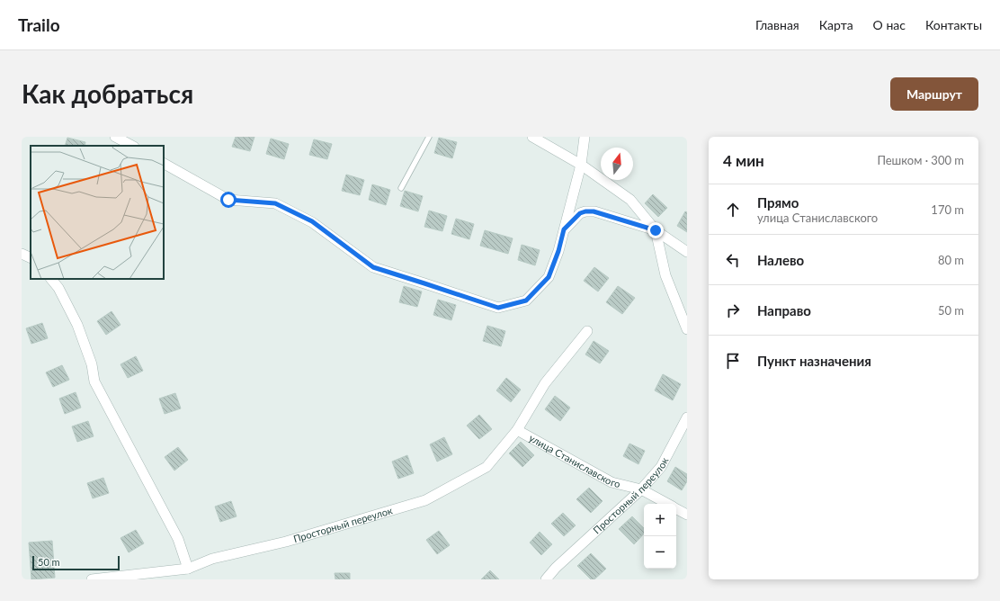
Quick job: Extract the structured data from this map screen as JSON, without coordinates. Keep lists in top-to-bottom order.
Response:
{
  "streets": {
    "street": ["улица Станиславского", "Просторный переулок"]
  },
  "crossings": [
    ["улица Станиславского", "Просторный переулок"]
  ],
  "scale_bar": "50 m",
  "north": "top",
  "page": {
    "header": "Trailo",
    "nav": [
      "Главная",
      "Карта",
      "О нас",
      "Контакты"
    ],
    "buttons": "Маршрут",
    "title": "Как добраться",
    "heading": ["4 мин", "Пешком · 300 m"],
    "list": [
      ["Прямо", "улица Станиславского", "170 m"],
      ["Налево", "80 m"],
      ["Направо", "50 m"],
      "Пункт назначения"
    ],
    "map_buttons": ["+", "−"],
    "scale": "50 m"
  }
}
